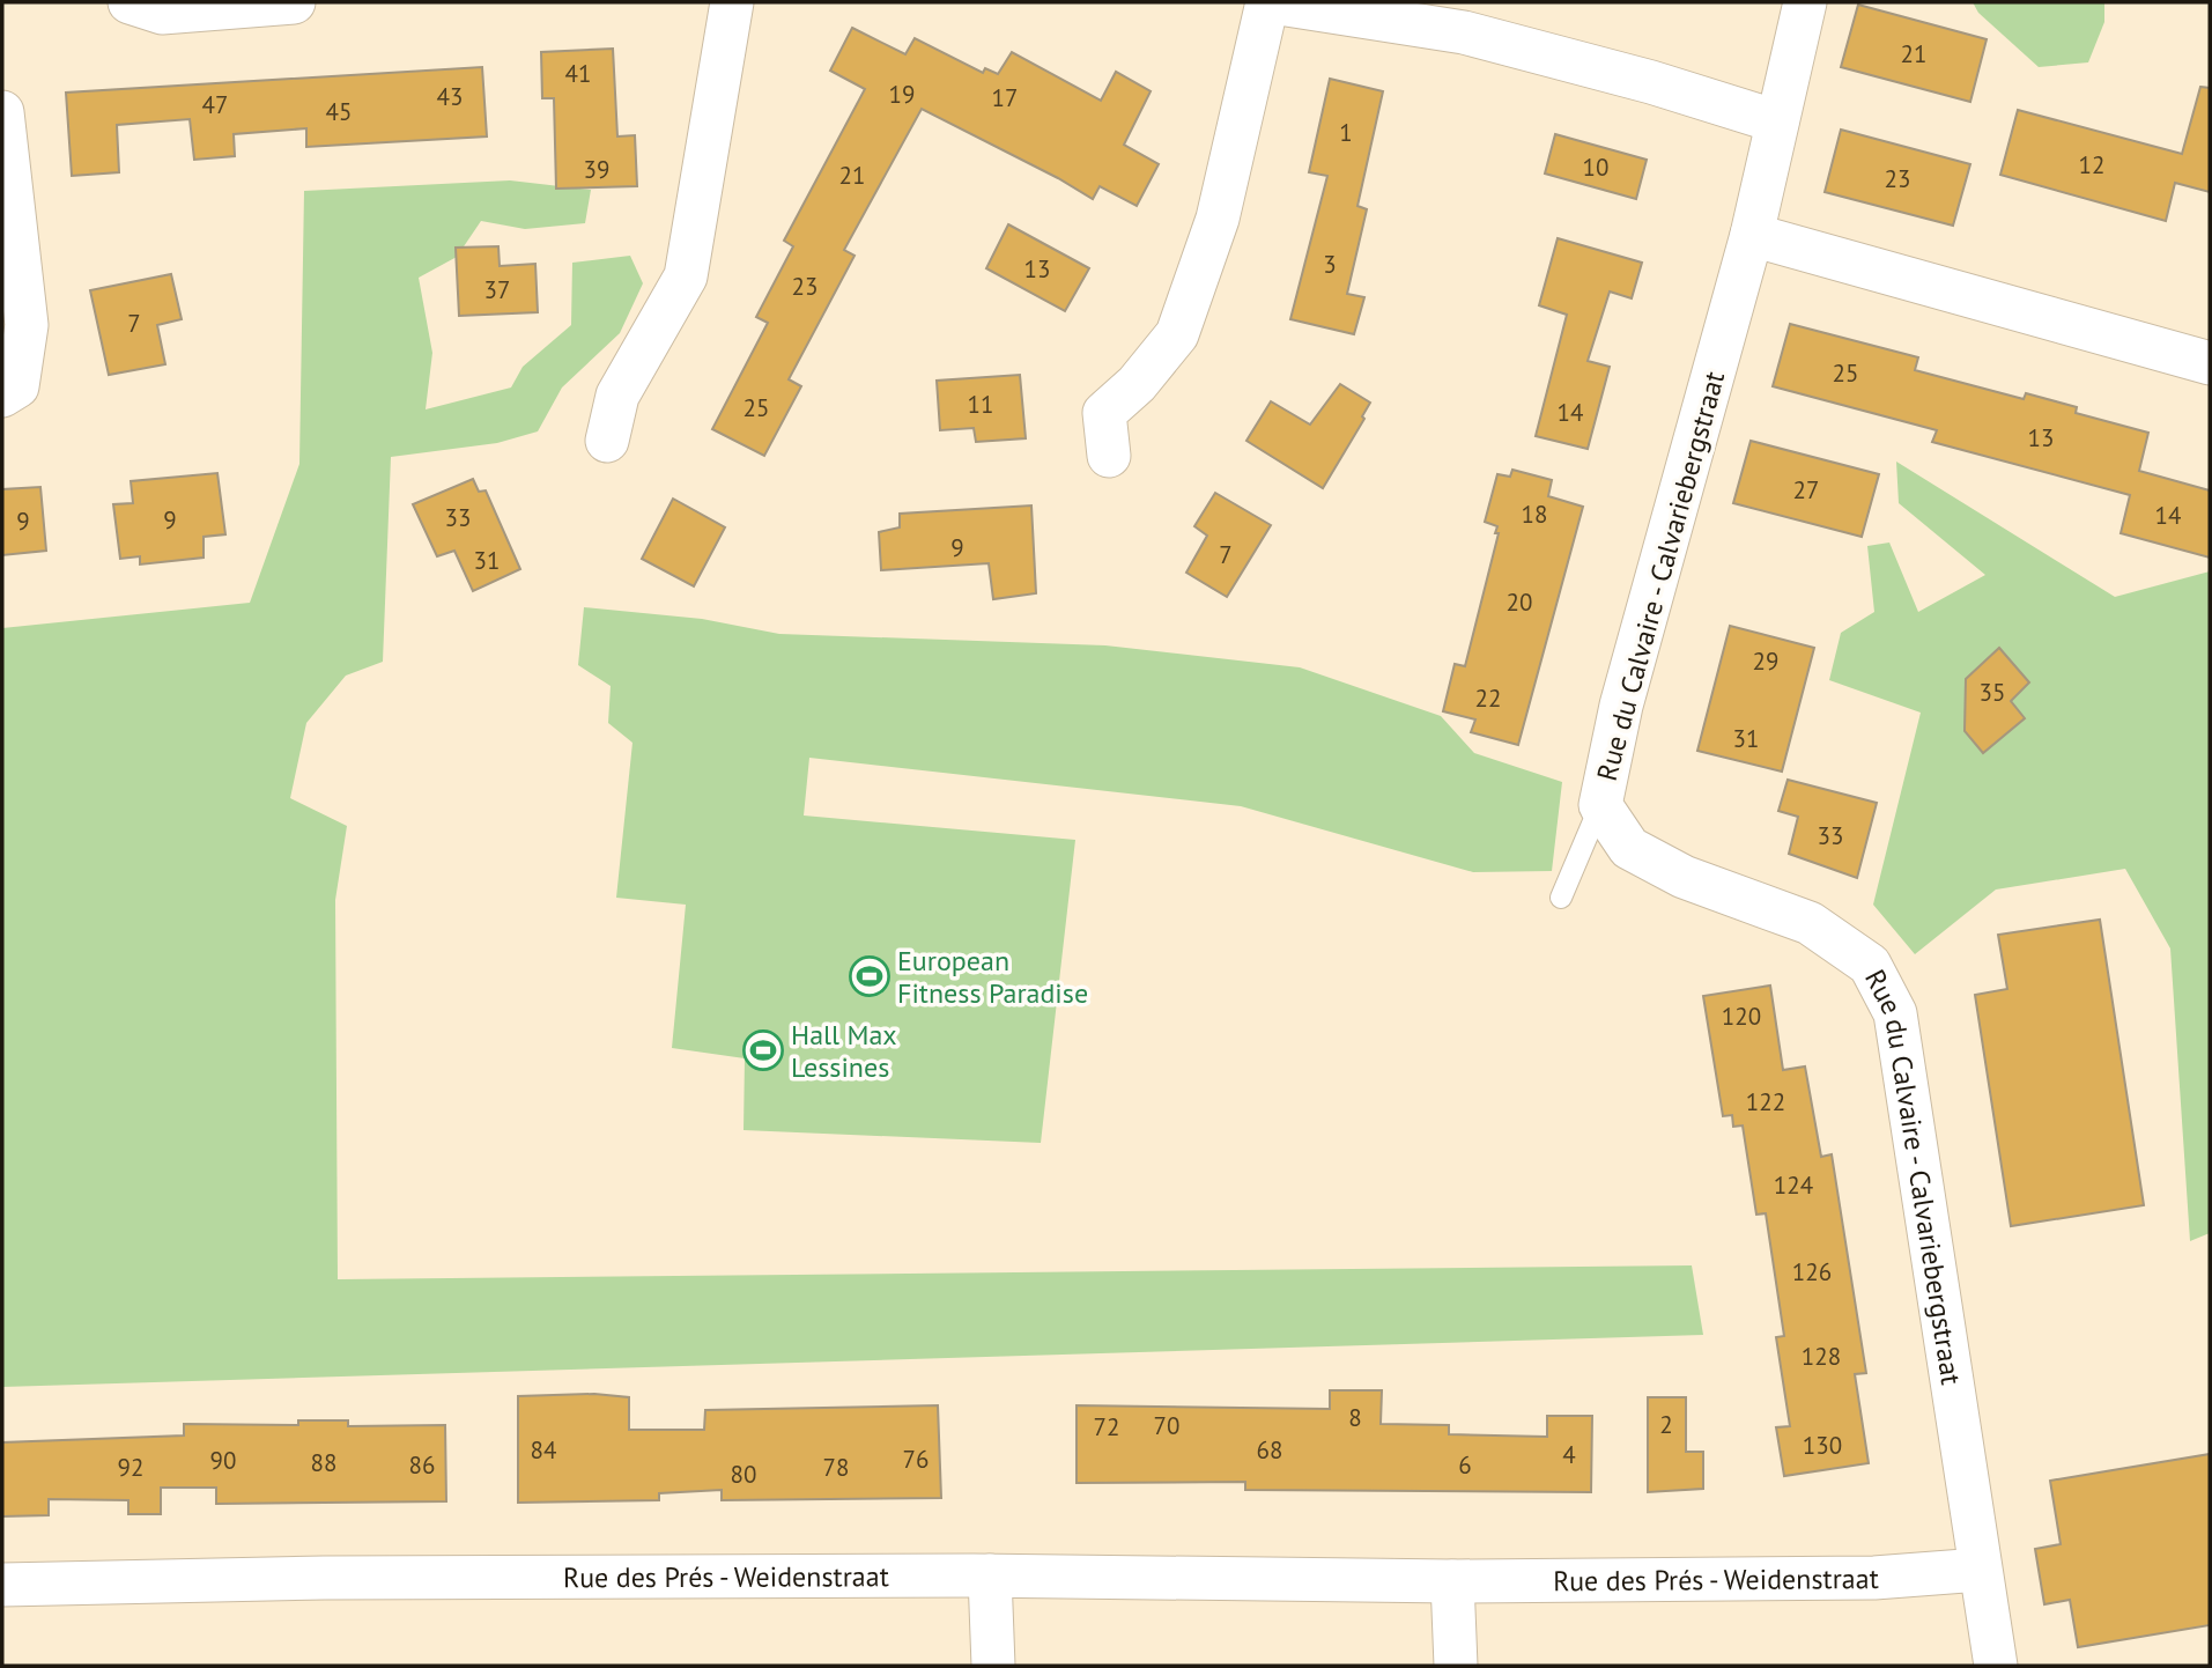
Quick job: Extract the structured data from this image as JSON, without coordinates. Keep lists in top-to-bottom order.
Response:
{
  "streets": {
    "street": ["Rue du Calvaire - Calvariebergstraat", "Rue des Prés - Weidenstraat"]
  },
  "crossings": [
    ["Rue du Calvaire - Calvariebergstraat", "Rue des Prés - Weidenstraat"]
  ],
  "places": {
    "sports": ["European Fitness Paradise", "Hall Max Lessines"]
  },
  "house_numbers": [
    "21",
    "41",
    "19",
    "43",
    "17",
    "47",
    "45",
    "1",
    "12",
    "10",
    "39",
    "21",
    "23",
    "3",
    "13",
    "23",
    "37",
    "7",
    "25",
    "11",
    "25",
    "14",
    "13",
    "27",
    "18",
    "14",
    "33",
    "9",
    "9",
    "9",
    "7",
    "31",
    "20",
    "29",
    "35",
    "22",
    "31",
    "33",
    "120",
    "122",
    "124",
    "126",
    "128",
    "8",
    "2",
    "70",
    "72",
    "130",
    "84",
    "68",
    "4",
    "76",
    "90",
    "88",
    "86",
    "6",
    "92",
    "78",
    "80"
  ]
}
